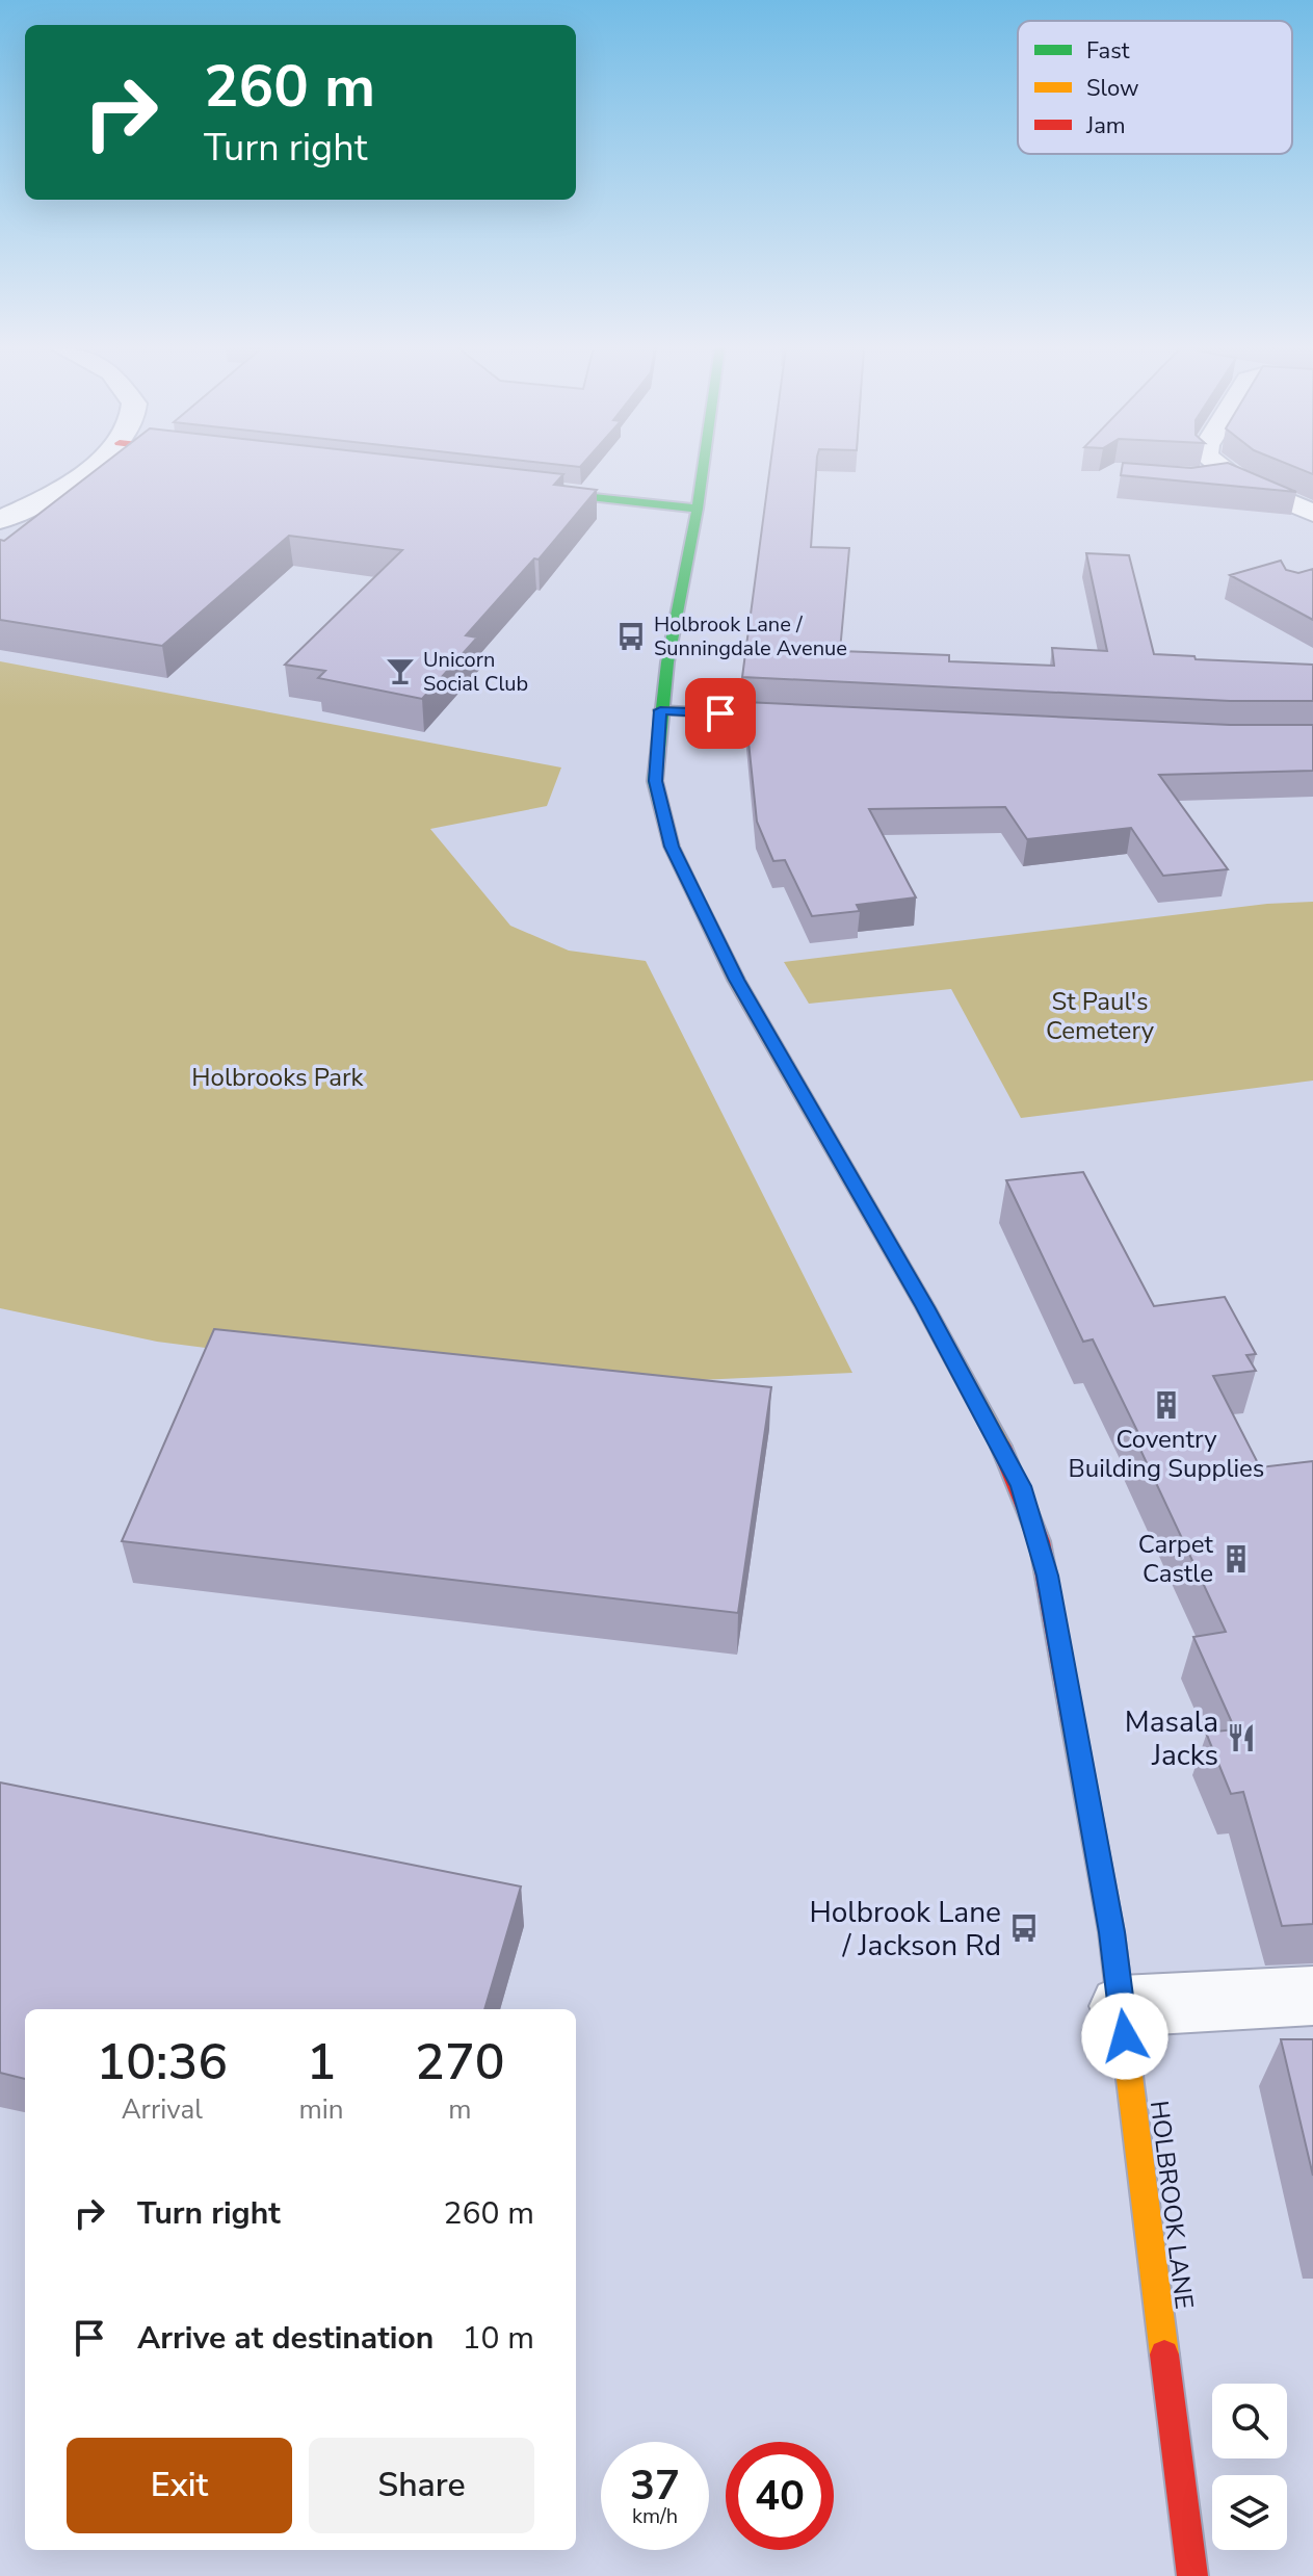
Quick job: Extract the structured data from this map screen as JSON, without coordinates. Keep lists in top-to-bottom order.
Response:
{
  "streets": {
    "street": ["HOLBROOK LANE"]
  },
  "parks": ["St Paul's Cemetery", "Holbrooks Park"],
  "places": {
    "bus stop": ["Holbrook Lane / Sunningdale Avenue", "Holbrook Lane / Jackson Rd"],
    "bar": ["Unicorn Social Club"],
    "building": ["Coventry Building Supplies", "Carpet Castle"],
    "restaurant": ["Masala Jacks"]
  },
  "legend": ["Fast", "Slow", "Jam"],
  "page": {
    "turn": ["260 m", "Turn right"],
    "eta": [
      "10:36",
      "Arrival",
      "1",
      "min",
      "270",
      "m"
    ],
    "list": [
      {
        "name": "Turn right",
        "value": "260 m"
      },
      {
        "name": "Arrive at destination",
        "value": "10 m"
      }
    ],
    "buttons": ["Exit", "Share"],
    "speed": "37 km/h",
    "limit": "40"
  }
}
